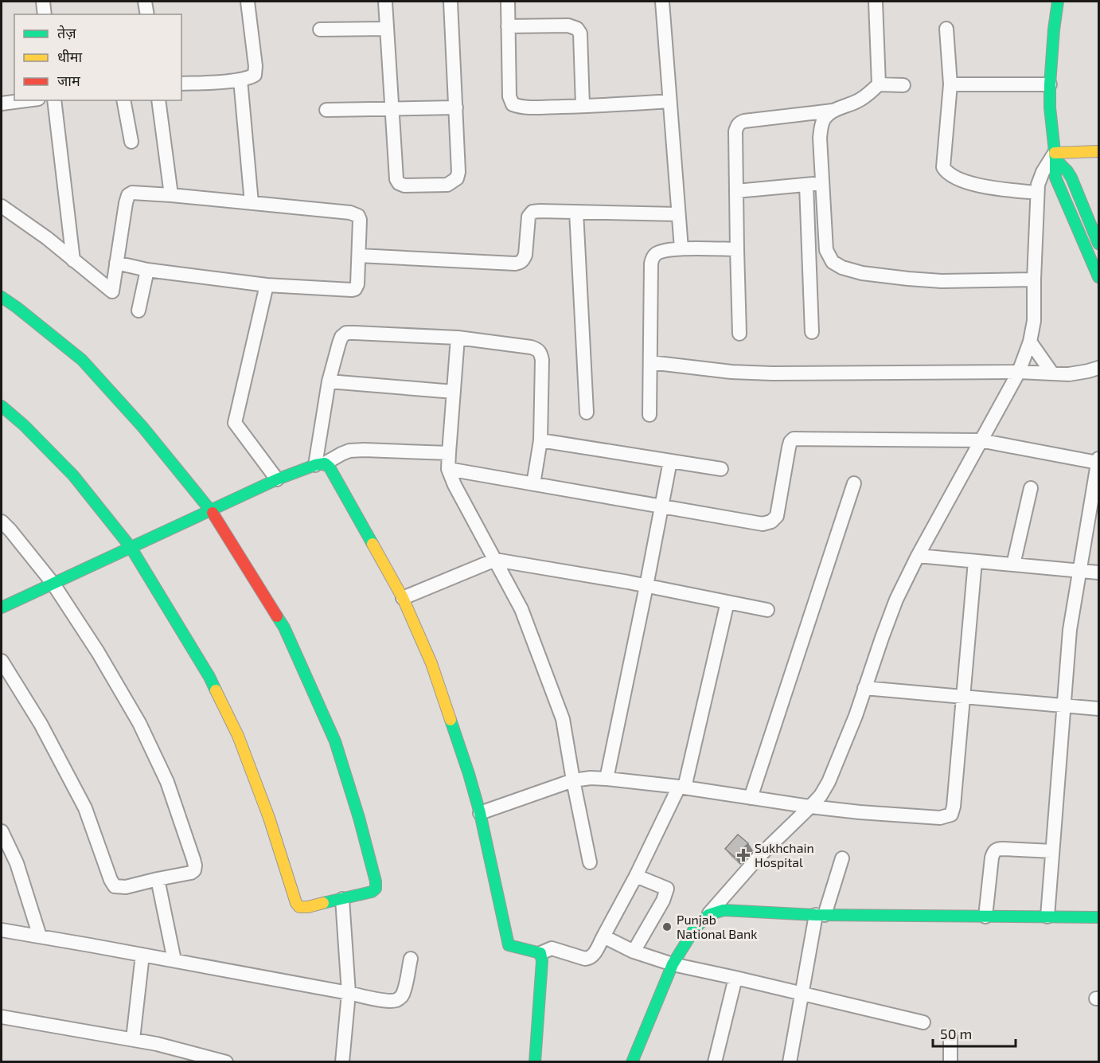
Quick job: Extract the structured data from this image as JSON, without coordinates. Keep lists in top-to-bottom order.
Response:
{
  "places": {
    "health": ["Sukhchain Hospital"],
    "other": ["Punjab National Bank"]
  },
  "legend": ["तेज़", "धीमा", "जाम"],
  "scale_bar": "50 m"
}
